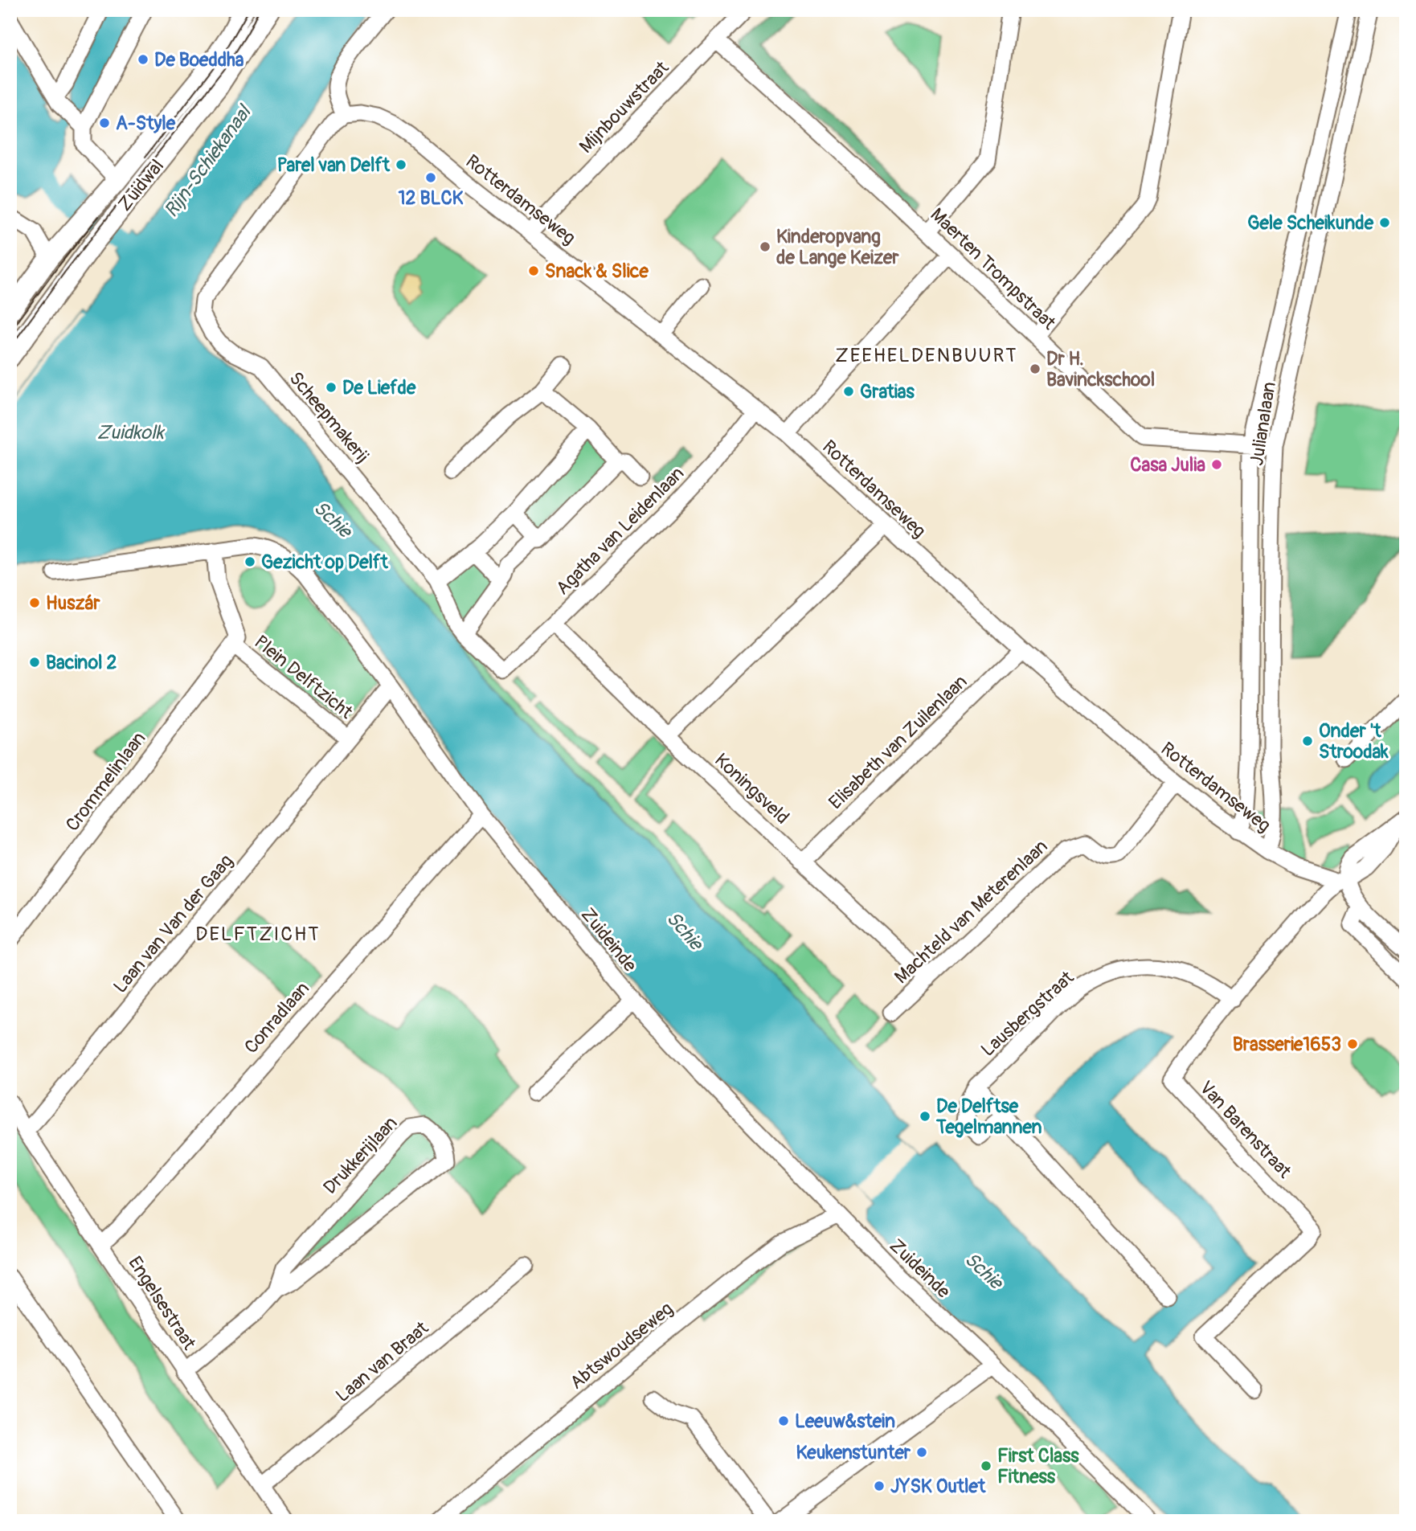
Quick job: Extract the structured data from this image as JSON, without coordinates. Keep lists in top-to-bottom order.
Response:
{
  "streets": {
    "main road": ["Zuidwal"],
    "street": [
      "Mijnbouwstraat",
      "Rotterdamseweg",
      "Maerten Trompstraat",
      "Scheepmakerij",
      "Julianalaan",
      "Agatha van Leidenlaan",
      "Plein Delftzicht",
      "Elisabeth van Zuilenlaan",
      "Crommelinlaan",
      "Koningsveld",
      "Machteld van Meterenlaan",
      "Laan van Van der Gaag",
      "Zuideinde",
      "Lausbergstraat",
      "Conradlaan",
      "Van Barenstraat",
      "Drukkerijlaan",
      "Engelsestraat",
      "Abtswoudseweg",
      "Laan van Braat"
    ]
  },
  "crossings": [
    ["Mijnbouwstraat", "Rotterdamseweg"],
    ["Mijnbouwstraat", "Maerten Trompstraat"],
    ["Rotterdamseweg", "Scheepmakerij"],
    ["Rotterdamseweg", "Julianalaan"],
    ["Rotterdamseweg", "Agatha van Leidenlaan"],
    ["Rotterdamseweg", "Elisabeth van Zuilenlaan"],
    ["Rotterdamseweg", "Machteld van Meterenlaan"],
    ["Rotterdamseweg", "Van Barenstraat"],
    ["Maerten Trompstraat", "Julianalaan"],
    ["Scheepmakerij", "Agatha van Leidenlaan"],
    ["Agatha van Leidenlaan", "Koningsveld"],
    ["Plein Delftzicht", "Crommelinlaan"],
    ["Plein Delftzicht", "Laan van Van der Gaag"],
    ["Plein Delftzicht", "Zuideinde"],
    ["Elisabeth van Zuilenlaan", "Koningsveld"],
    ["Koningsveld", "Machteld van Meterenlaan"],
    ["Laan van Van der Gaag", "Engelsestraat"],
    ["Zuideinde", "Conradlaan"],
    ["Zuideinde", "Abtswoudseweg"],
    ["Lausbergstraat", "Van Barenstraat"],
    ["Conradlaan", "Engelsestraat"],
    ["Drukkerijlaan", "Engelsestraat"],
    ["Engelsestraat", "Laan van Braat"]
  ],
  "districts": ["ZEEHELDENBUURT", "DELFTZICHT"],
  "water": ["Rijn-Schiekanaal", "Zuidkolk", "Schie"],
  "places": [
    "De Boeddha",
    "A-Style",
    "Parel van Delft",
    "12 BLCK",
    "Gele Scheikunde",
    "Kinderopvang de Lange Keizer",
    "Snack & Slice",
    "Dr H. Bavinckschool",
    "De Liefde",
    "Gratias",
    "Casa Julia",
    "Gezicht op Delft",
    "Huszár",
    "Bacinol 2",
    "Onder 't Stroodak",
    "Brasserie1653",
    "De Delftse Tegelmannen",
    "Leeuw&stein",
    "Keukenstunter",
    "First Class Fitness",
    "JYSK Outlet"
  ]
}
